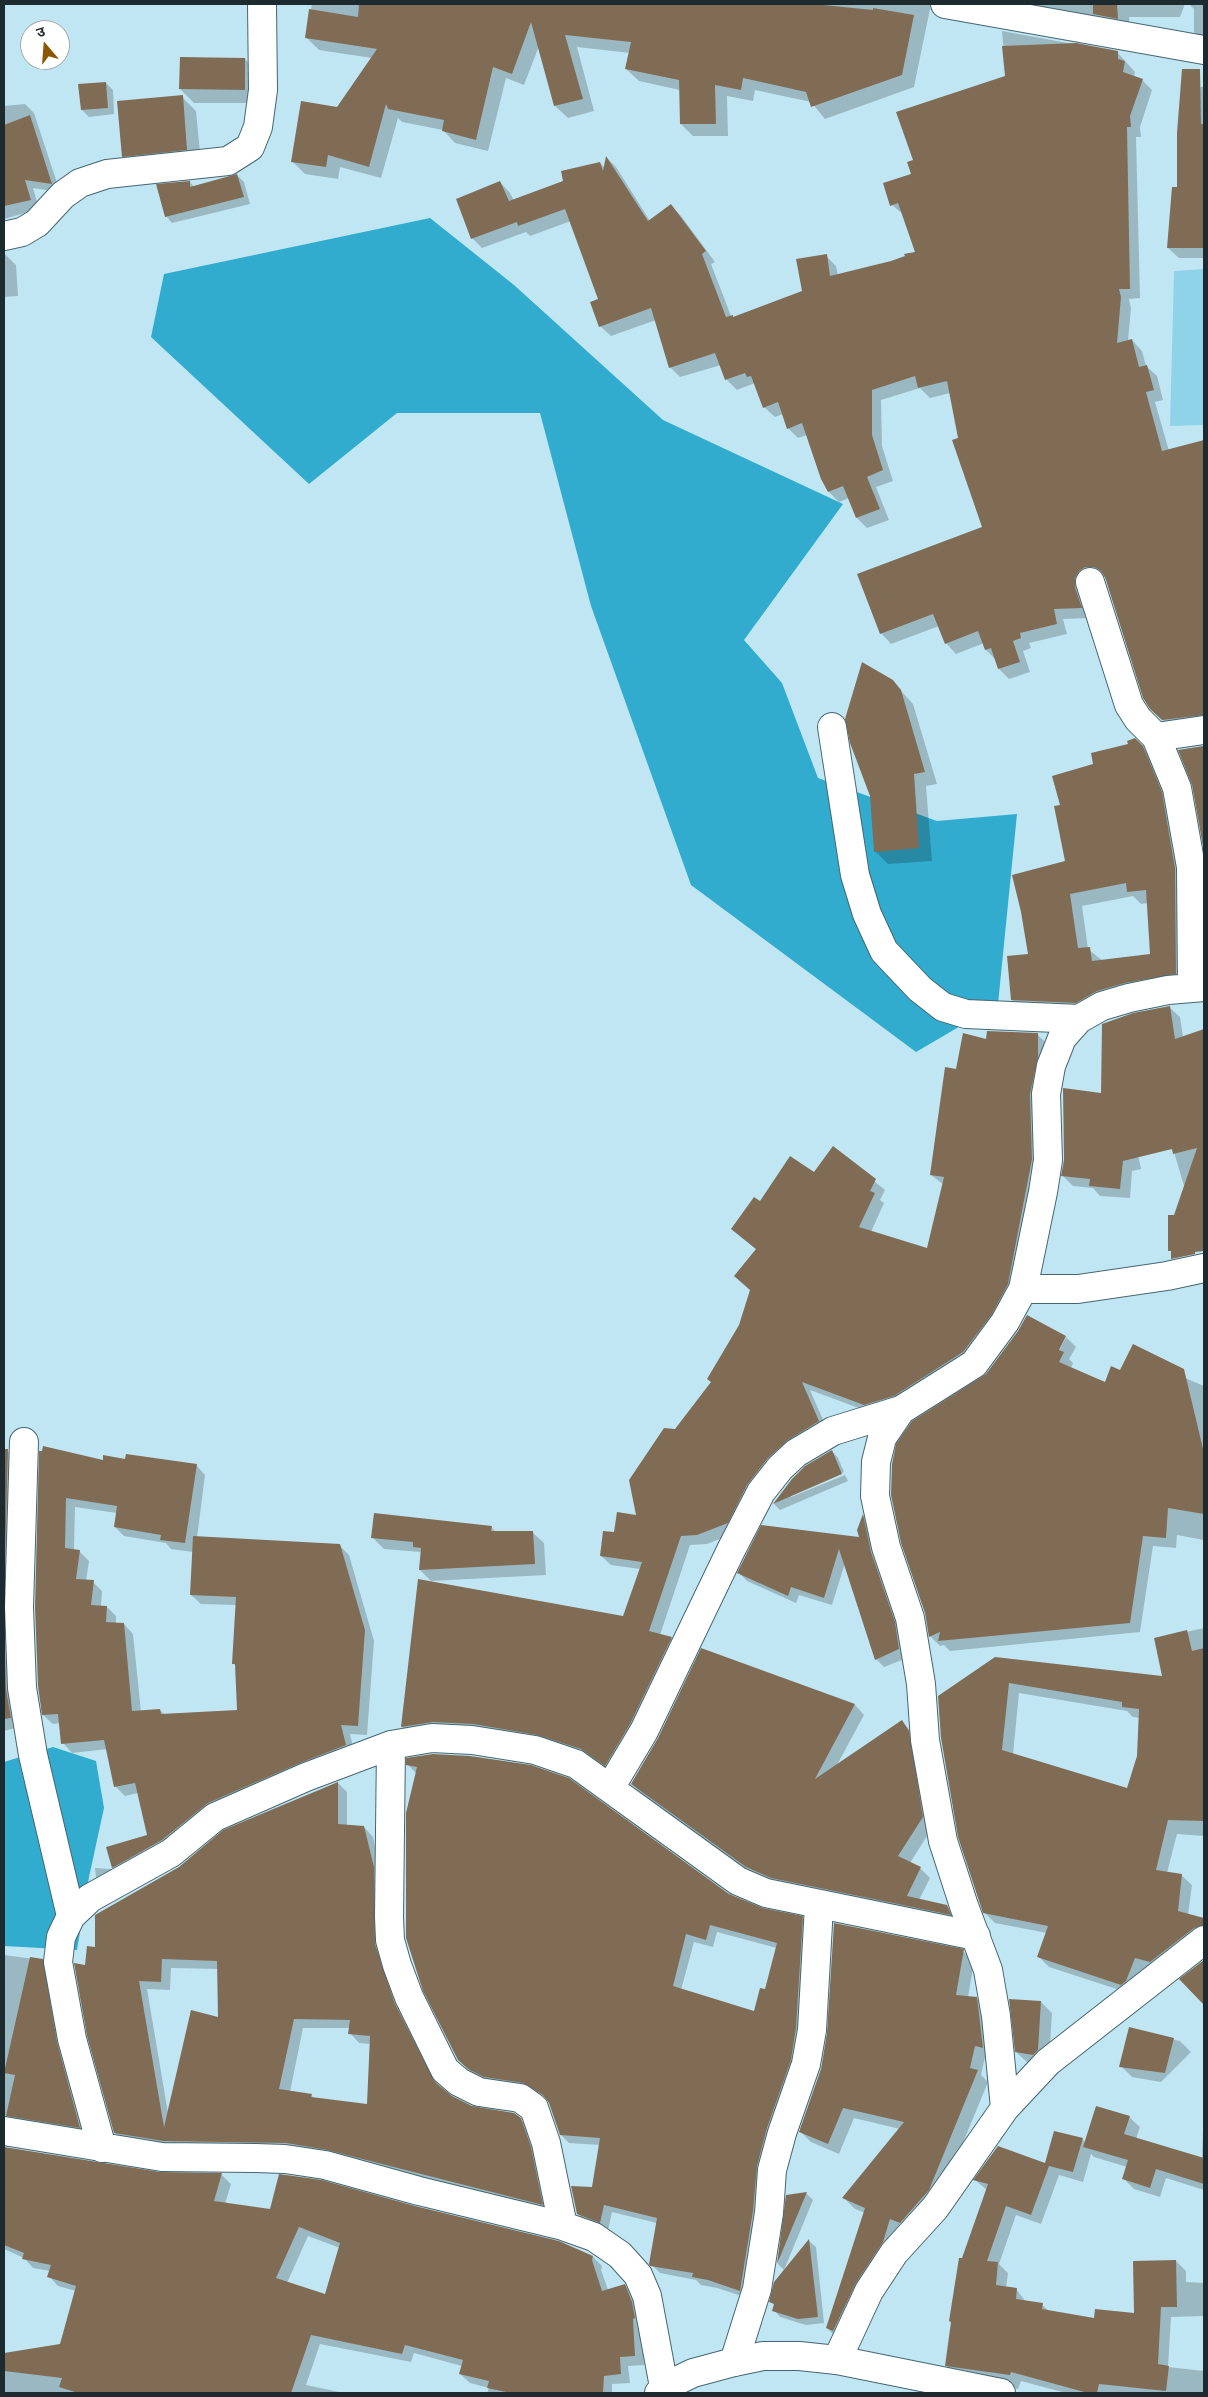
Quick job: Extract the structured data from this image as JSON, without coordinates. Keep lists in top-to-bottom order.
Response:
{
  "north": "top"
}
